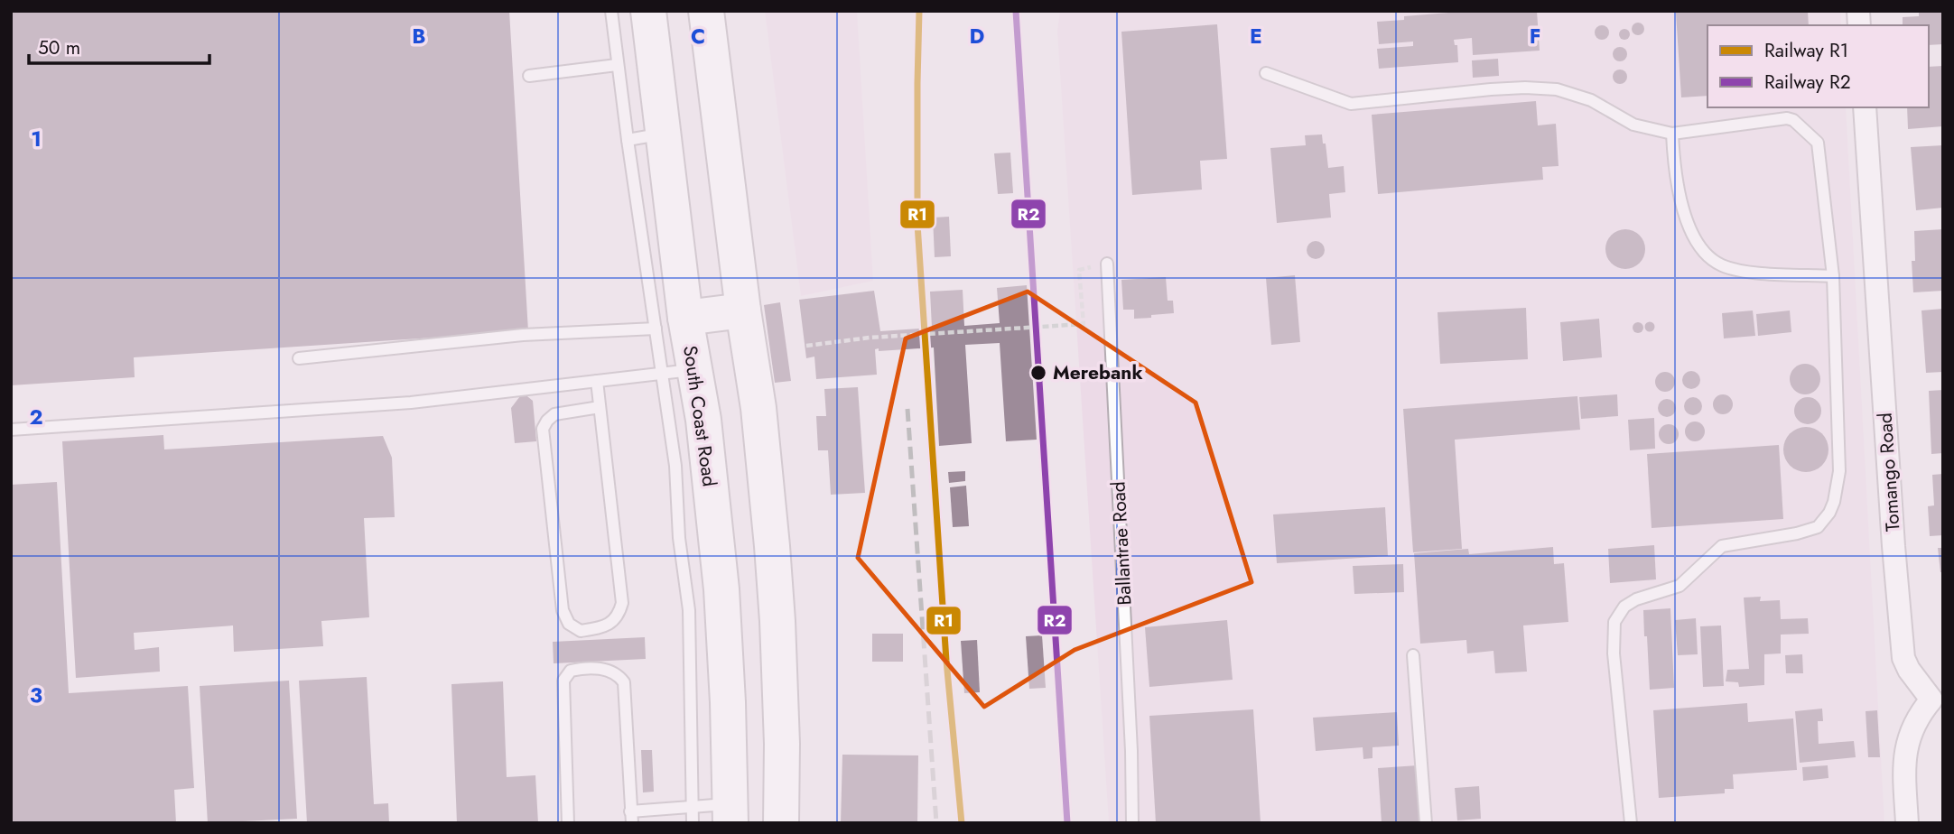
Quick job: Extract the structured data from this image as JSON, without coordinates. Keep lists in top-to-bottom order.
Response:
{
  "streets": {
    "main road": ["South Coast Road"],
    "street": ["Tomango Road"],
    "lane": ["Ballantrae Road"]
  },
  "places": ["Merebank"],
  "lines": ["rail line R1", "rail line R2"],
  "legend": ["Railway R1", "Railway R2"],
  "scale_bar": "50 m",
  "grid": {
    "columns": [
      "B",
      "C",
      "D",
      "E",
      "F"
    ],
    "rows": ["1", "2", "3"]
  }
}
